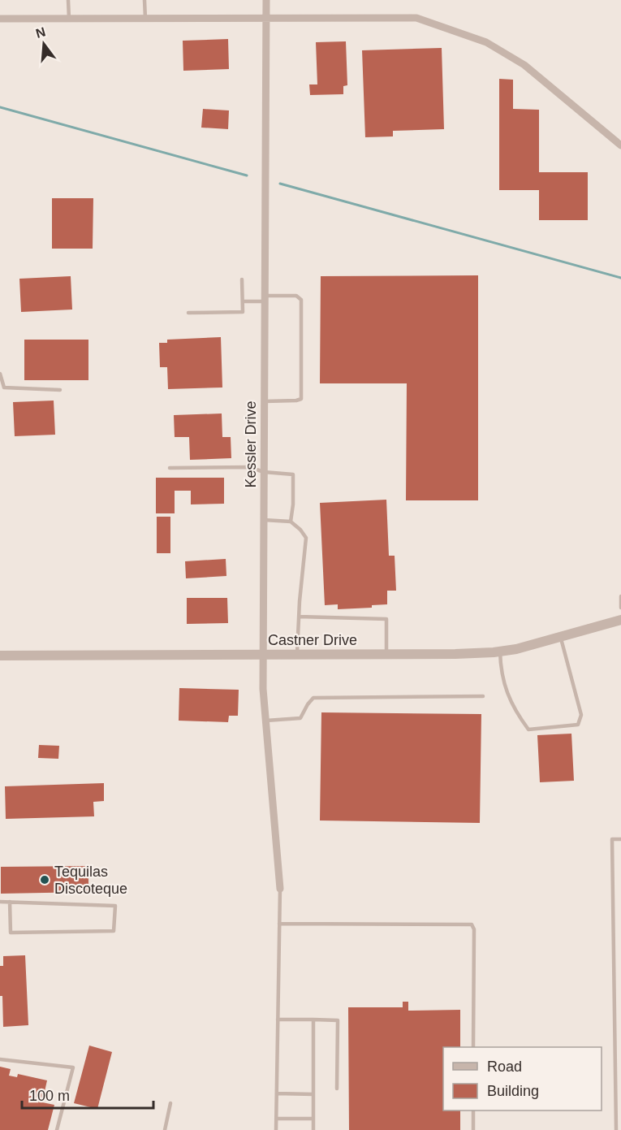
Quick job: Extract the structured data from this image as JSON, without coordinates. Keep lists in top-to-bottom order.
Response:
{
  "streets": {
    "street": ["Kessler Drive", "Castner Drive"]
  },
  "crossings": [
    ["Kessler Drive", "Castner Drive"]
  ],
  "places": ["Tequilas Discoteque"],
  "legend": ["Road", "Building"],
  "scale_bar": "100 m",
  "north": "top"
}
